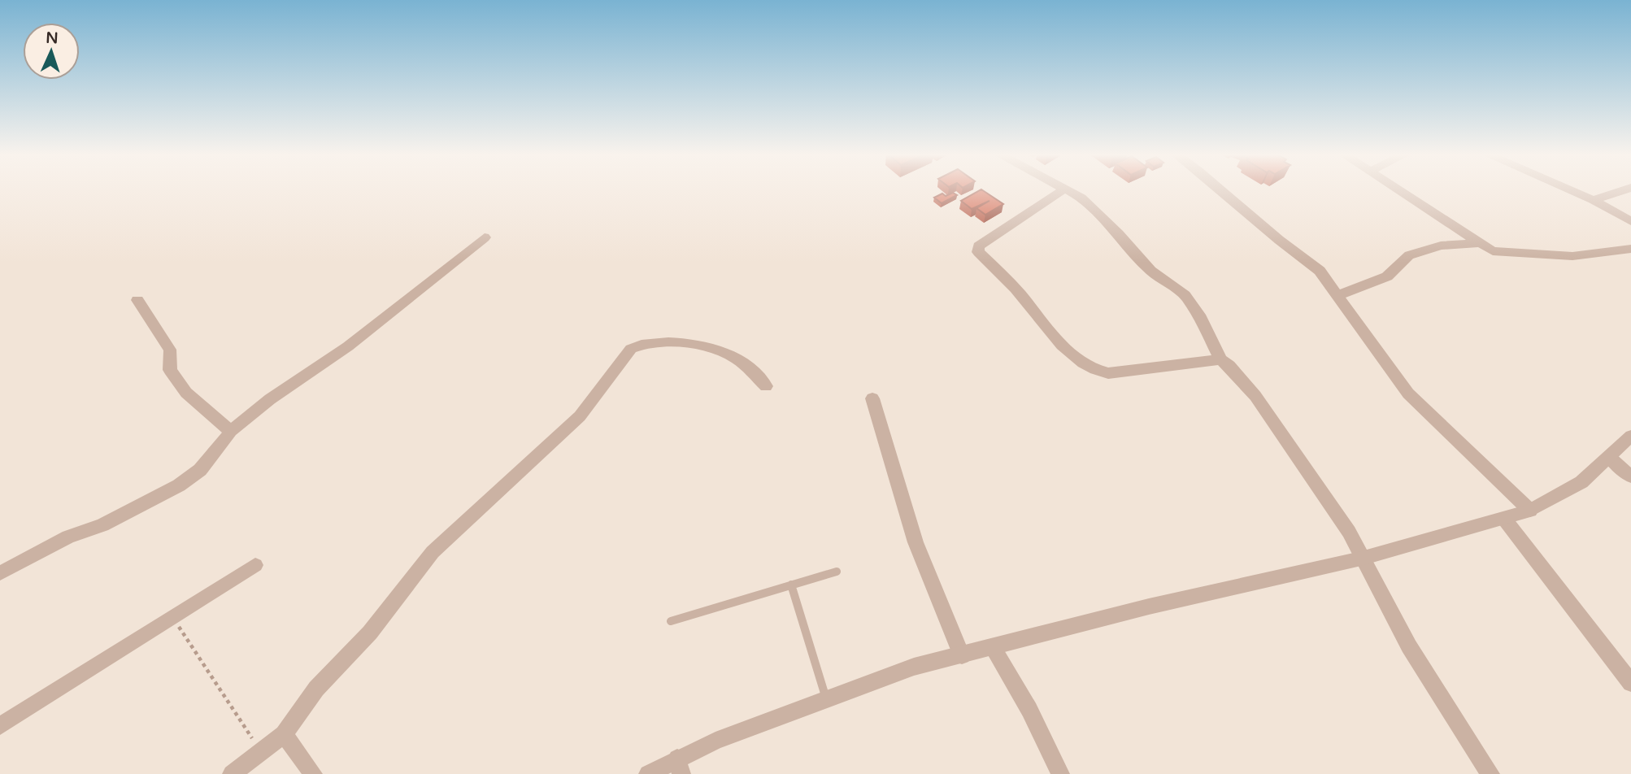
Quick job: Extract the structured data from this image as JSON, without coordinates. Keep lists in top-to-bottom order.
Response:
{
  "north": "top"
}
